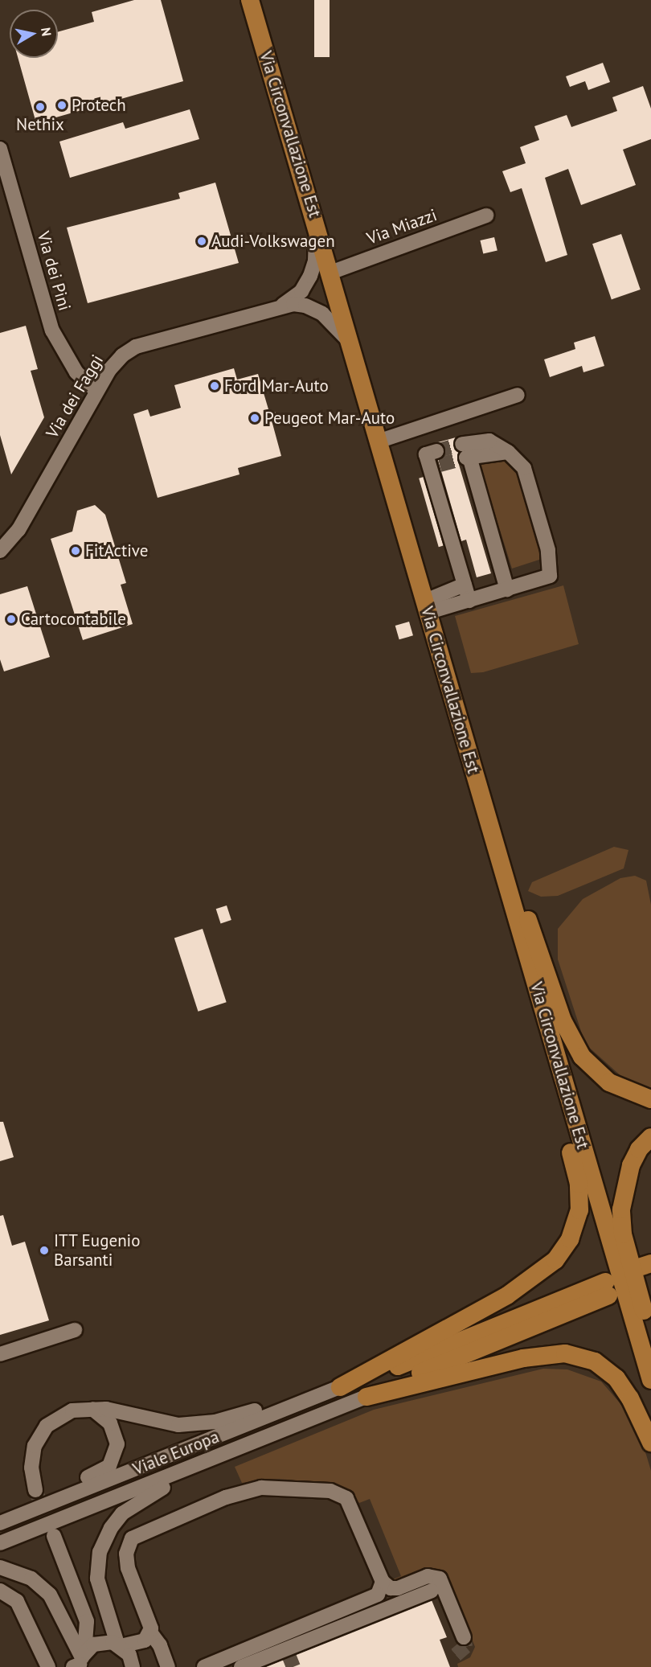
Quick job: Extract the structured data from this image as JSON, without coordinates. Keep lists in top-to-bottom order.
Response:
{
  "streets": {
    "main road": ["Via Circonvallazione Est"],
    "street": [
      "Via Miazzi",
      "Via dei Pini",
      "Via dei Faggi",
      "Viale Europa"
    ]
  },
  "crossings": [
    ["Via Circonvallazione Est", "Via Miazzi"],
    ["Via Circonvallazione Est", "Via dei Faggi"],
    ["Via dei Pini", "Via dei Faggi"]
  ],
  "places": [
    "Protech",
    "Nethix",
    "Audi-Volkswagen",
    "Ford Mar-Auto",
    "Peugeot Mar-Auto",
    "FitActive",
    "Cartocontabile",
    "ITT Eugenio Barsanti"
  ],
  "north": "right"
}
